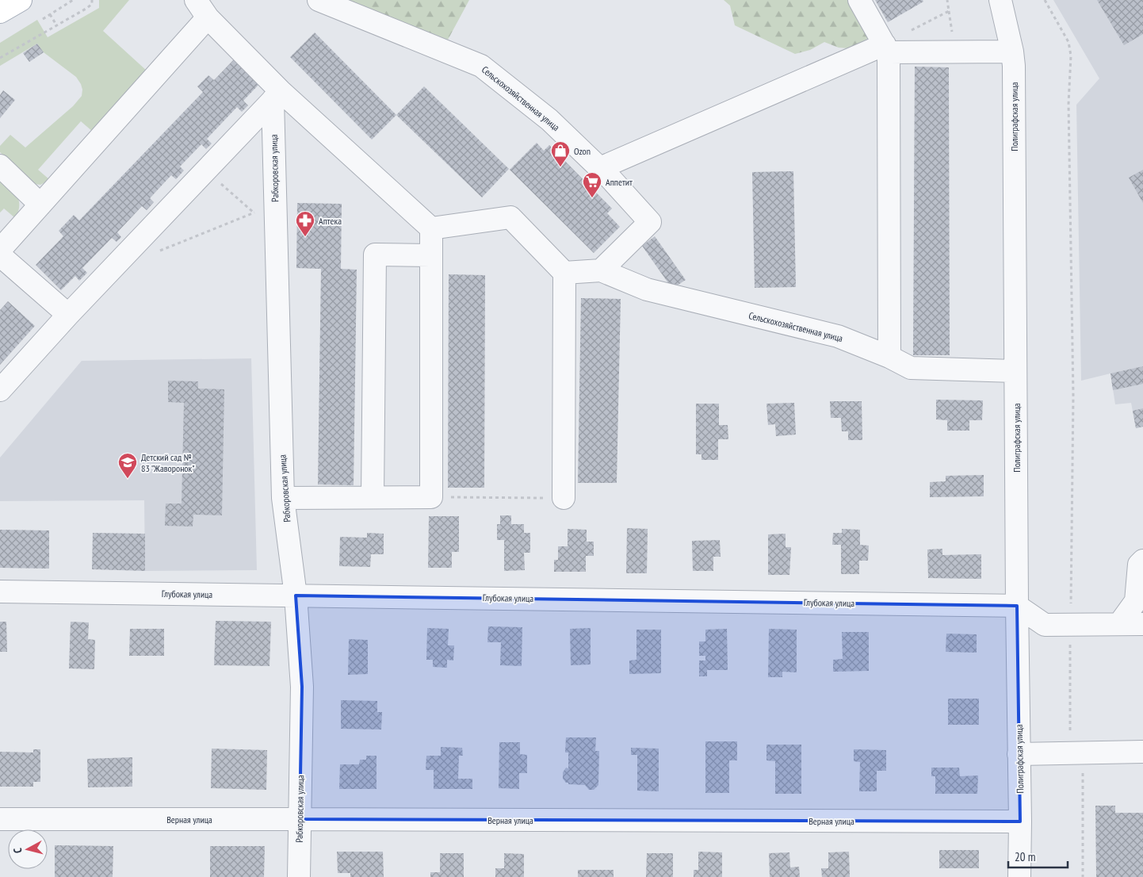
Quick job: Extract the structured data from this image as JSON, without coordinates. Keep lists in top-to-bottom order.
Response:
{
  "streets": {
    "street": [
      "Сельскохозяйственная улица",
      "Полиграфская улица",
      "Рабкоровская улица",
      "Глубокая улица",
      "Верная улица"
    ]
  },
  "crossings": [
    ["Сельскохозяйственная улица", "Полиграфская улица"],
    ["Полиграфская улица", "Глубокая улица"],
    ["Полиграфская улица", "Верная улица"],
    ["Рабкоровская улица", "Глубокая улица"],
    ["Рабкоровская улица", "Верная улица"]
  ],
  "places": {
    "shop": ["Ozon"],
    "supermarket": ["Аппетит"],
    "pharmacy": ["Аптека"],
    "school or university": ["Детский сад № 83 \"Жаворонок\""]
  },
  "scale_bar": "20 m",
  "north": "left"
}
